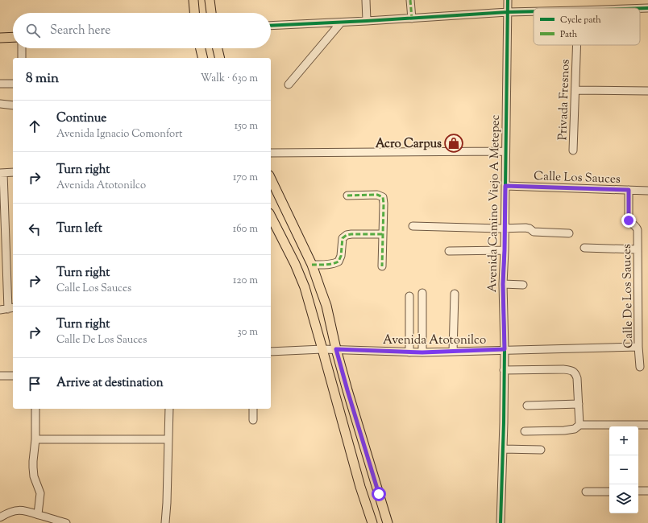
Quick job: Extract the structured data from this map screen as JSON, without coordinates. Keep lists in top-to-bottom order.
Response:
{
  "streets": {
    "street": [
      "Privada Fresnos",
      "Calle Los Sauces",
      "Avenida Camino Viejo A Metepec",
      "Calle De Los Sauces",
      "Avenida Atotonilco"
    ]
  },
  "crossings": [
    ["Calle Los Sauces", "Avenida Camino Viejo A Metepec"],
    ["Calle Los Sauces", "Calle De Los Sauces"],
    ["Avenida Camino Viejo A Metepec", "Avenida Atotonilco"],
    ["Calle De Los Sauces", "Avenida Atotonilco"]
  ],
  "places": {
    "shop": ["Acro Carpus"]
  },
  "legend": ["Cycle path", "Path"],
  "page": {
    "search": "Search here",
    "heading": ["8 min", "Walk · 630 m"],
    "list": [
      ["Continue", "Avenida Ignacio Comonfort", "150 m"],
      ["Turn right", "Avenida Atotonilco", "170 m"],
      ["Turn left", "160 m"],
      ["Turn right", "Calle Los Sauces", "120 m"],
      ["Turn right", "Calle De Los Sauces", "30 m"],
      "Arrive at destination"
    ],
    "map_buttons": ["+", "−"]
  }
}
